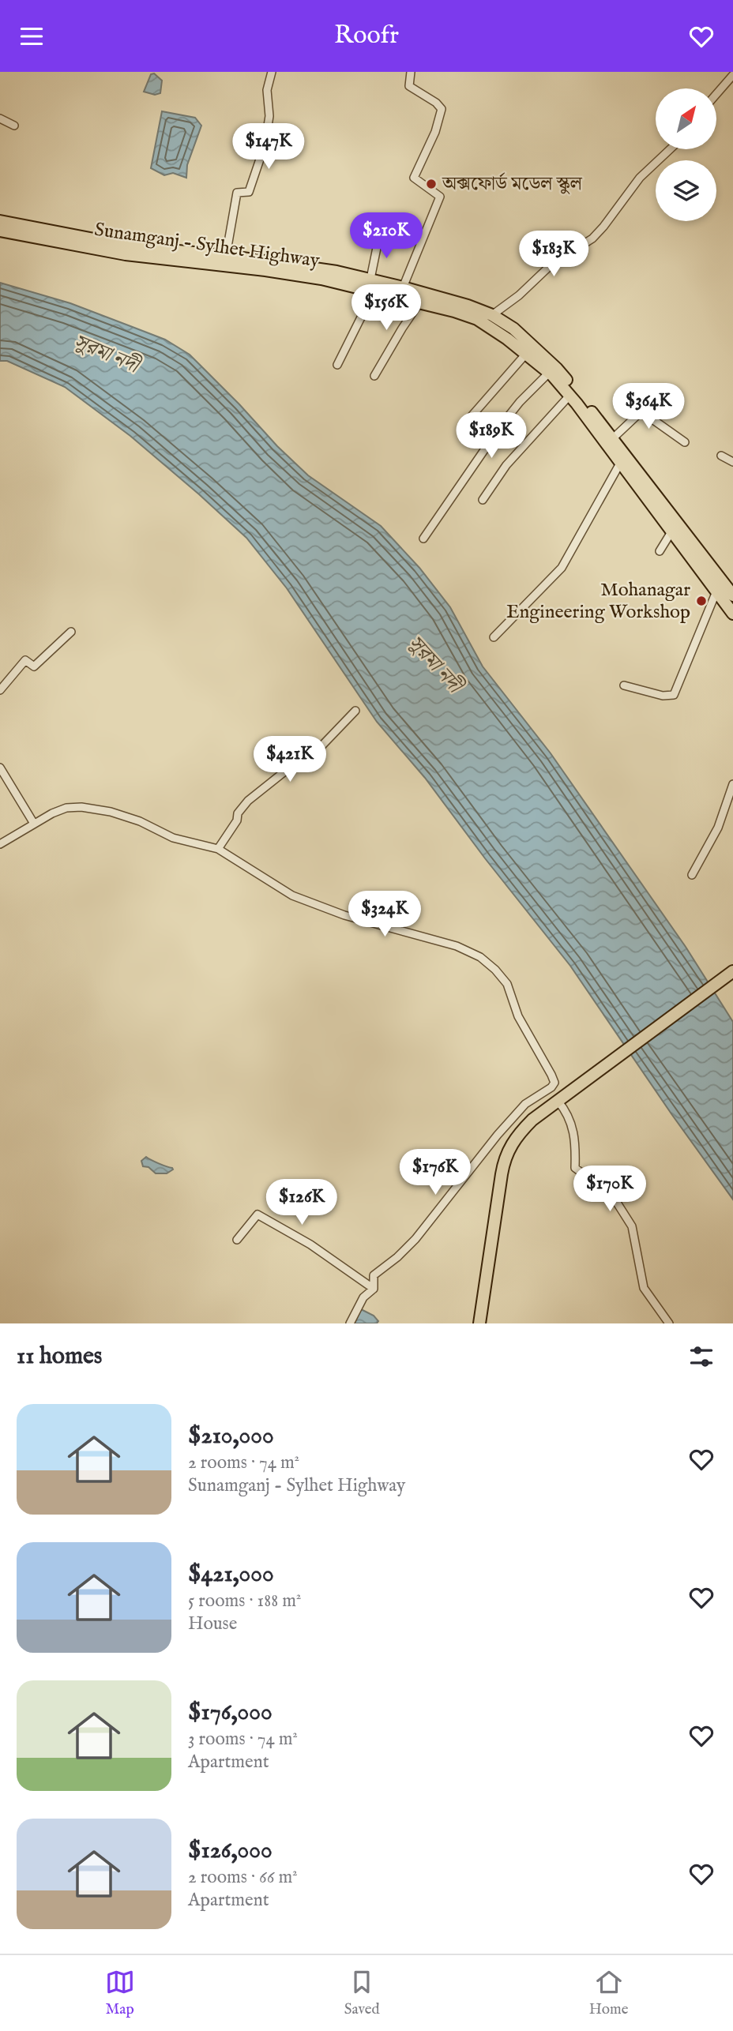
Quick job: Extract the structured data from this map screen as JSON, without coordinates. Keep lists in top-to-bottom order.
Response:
{
  "streets": {
    "main road": ["Sunamganj - Sylhet Highway"]
  },
  "water": ["সুরমা নদী"],
  "places": ["অক্সফোর্ড মডেল স্কুল", "Mohanagar Engineering Workshop"],
  "north": "top right",
  "page": {
    "header": "Roofr",
    "price": [
      "$147K",
      "$210K",
      "$183K",
      "$156K",
      "$364K",
      "$189K",
      "$421K",
      "$324K",
      "$176K",
      "$170K",
      "$126K"
    ],
    "heading": "11 homes",
    "list": [
      {
        "name": "$210,000",
        "note": "2 rooms · 74 m² · Sunamganj - Sylhet Highway"
      },
      {
        "name": "$421,000",
        "note": "5 rooms · 188 m² · House"
      },
      {
        "name": "$176,000",
        "note": "3 rooms · 74 m² · Apartment"
      },
      {
        "name": "$126,000",
        "note": "2 rooms · 66 m² · Apartment"
      }
    ],
    "tabs": ["Map", "Saved", "Home"]
  }
}
